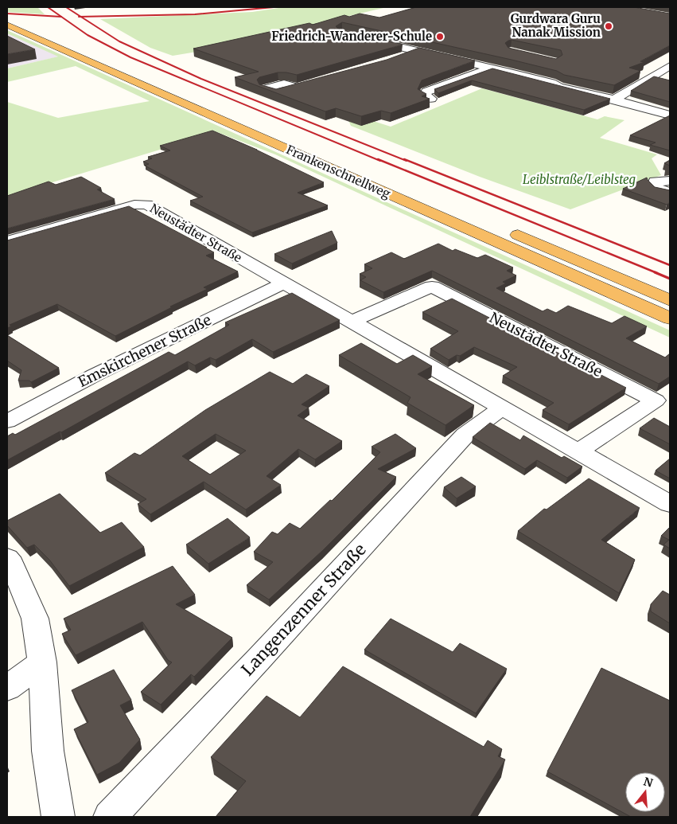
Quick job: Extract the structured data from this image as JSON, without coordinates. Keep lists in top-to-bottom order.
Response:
{
  "streets": {
    "highway": ["Frankenschnellweg"],
    "street": ["Neustädter Straße", "Emskirchener Straße", "Langenzenner Straße"]
  },
  "crossings": [
    ["Neustädter Straße", "Emskirchener Straße"],
    ["Neustädter Straße", "Langenzenner Straße"]
  ],
  "parks": ["Leiblstraße/Leiblsteg"],
  "places": ["Gurdwara Guru Nanak Mission", "Friedrich-Wanderer-Schule"],
  "north": "top"
}
